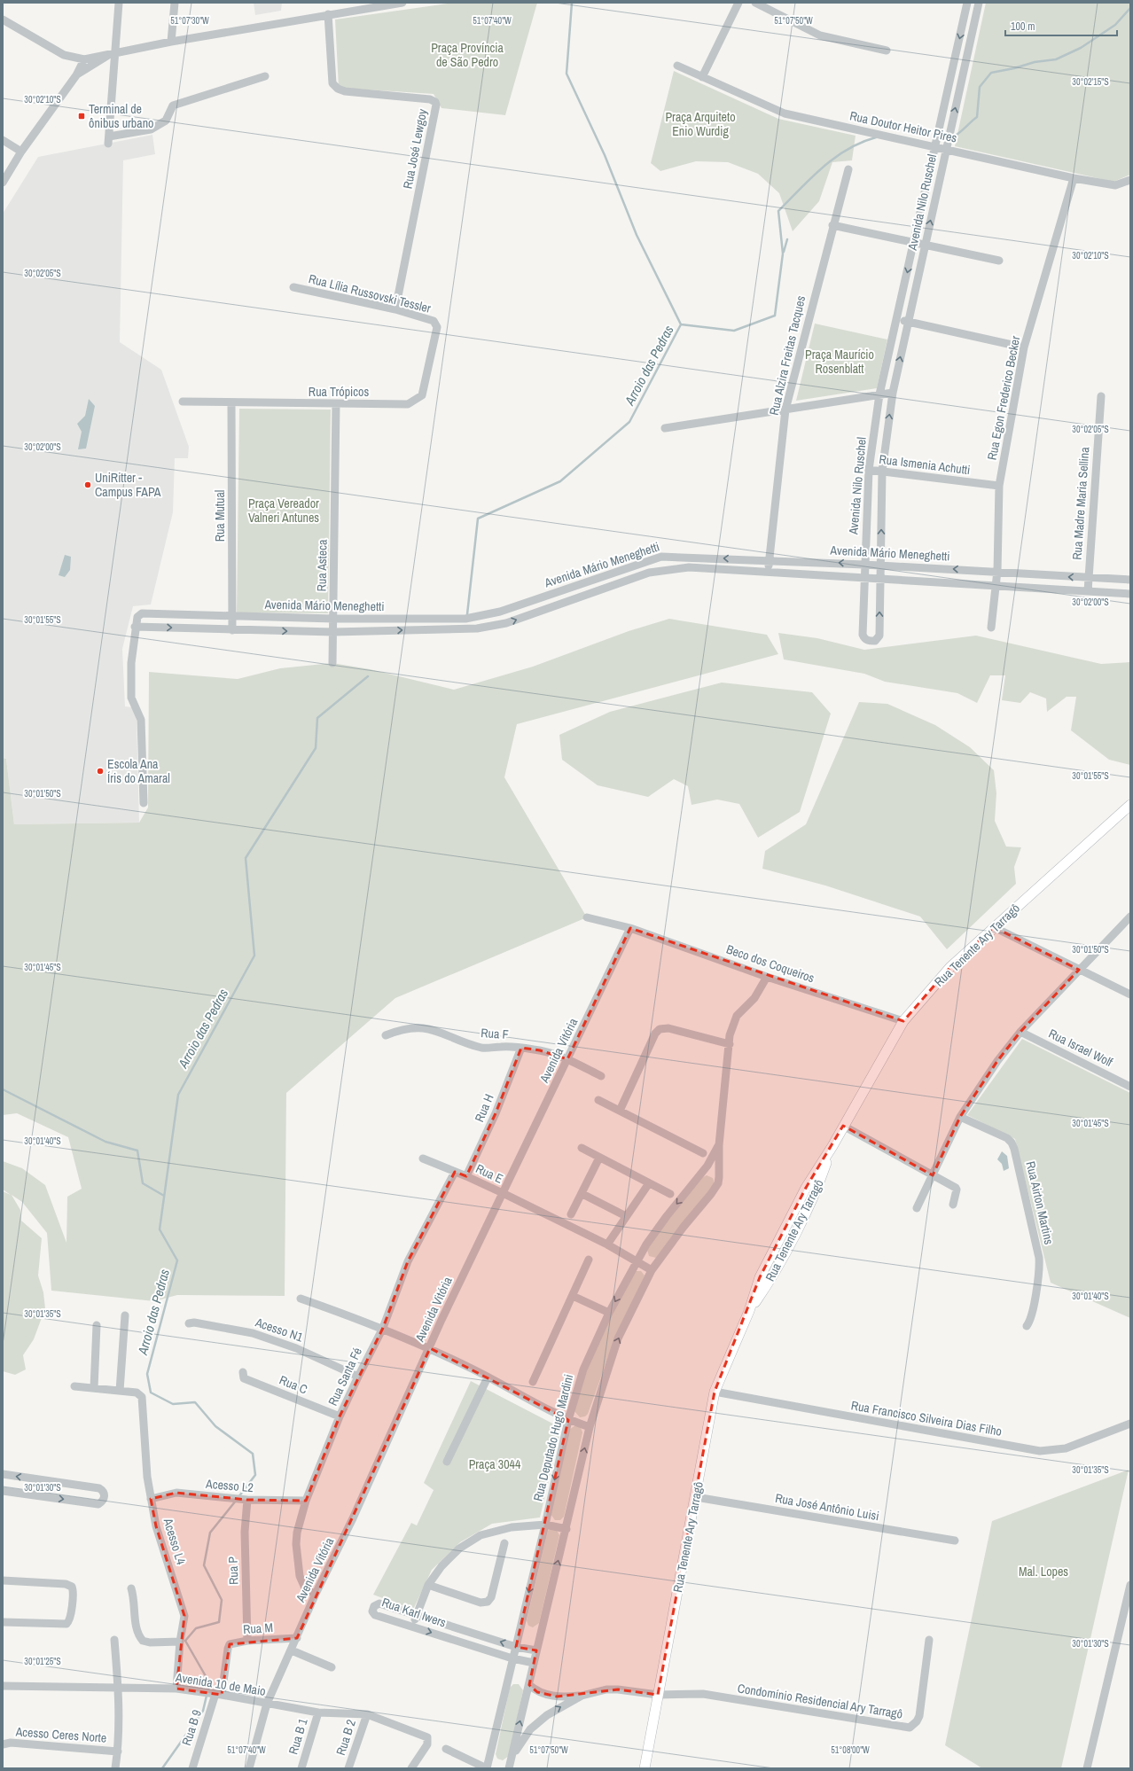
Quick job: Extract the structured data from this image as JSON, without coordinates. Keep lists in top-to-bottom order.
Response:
{
  "streets": {
    "main road": ["Rua Tenente Ary Tarragô"],
    "street": [
      "Rua Doutor Heitor Pires",
      "Rua José Lewgoy",
      "Avenida Nilo Ruschel",
      "Rua Lília Russovski Tessler",
      "Rua Alzira Freitas Tacques",
      "Rua Trópicos",
      "Rua Egon Frederico Becker",
      "Rua Ismenia Achutti",
      "Rua Madre Maria Sellina",
      "Rua Mutual",
      "Avenida Mário Meneghetti",
      "Rua Asteca",
      "Beco dos Coqueiros",
      "Rua F",
      "Rua Israel Wolf",
      "Avenida Vitória",
      "Rua H",
      "Rua E",
      "Rua Airton Martins",
      "Acesso N1",
      "Rua Santa Fé",
      "Rua C",
      "Rua Francisco Silveira Dias Filho",
      "Rua Deputado Hugo Mardini",
      "Acesso L2",
      "Rua José Antônio Luisi",
      "Acesso L4",
      "Rua P",
      "Rua Karl Iwers",
      "Rua M",
      "Avenida 10 de Maio",
      "Condomínio Residencial Ary Tarragô",
      "Rua B 9",
      "Acesso Ceres Norte",
      "Rua B 1",
      "Rua B 2"
    ]
  },
  "crossings": [
    ["Rua Doutor Heitor Pires", "Avenida Nilo Ruschel"],
    ["Rua Doutor Heitor Pires", "Rua Egon Frederico Becker"],
    ["Rua José Lewgoy", "Rua Lília Russovski Tessler"],
    ["Avenida Nilo Ruschel", "Rua Ismenia Achutti"],
    ["Avenida Nilo Ruschel", "Avenida Mário Meneghetti"],
    ["Rua Lília Russovski Tessler", "Rua Trópicos"],
    ["Rua Alzira Freitas Tacques", "Avenida Mário Meneghetti"],
    ["Rua Trópicos", "Rua Mutual"],
    ["Rua Trópicos", "Rua Asteca"],
    ["Rua Egon Frederico Becker", "Rua Ismenia Achutti"],
    ["Rua Egon Frederico Becker", "Avenida Mário Meneghetti"],
    ["Rua Madre Maria Sellina", "Avenida Mário Meneghetti"],
    ["Rua Mutual", "Avenida Mário Meneghetti"],
    ["Avenida Mário Meneghetti", "Rua Asteca"],
    ["Rua Tenente Ary Tarragô", "Beco dos Coqueiros"],
    ["Rua Tenente Ary Tarragô", "Rua Francisco Silveira Dias Filho"],
    ["Rua Tenente Ary Tarragô", "Rua José Antônio Luisi"],
    ["Rua Tenente Ary Tarragô", "Condomínio Residencial Ary Tarragô"],
    ["Beco dos Coqueiros", "Avenida Vitória"],
    ["Beco dos Coqueiros", "Rua Deputado Hugo Mardini"],
    ["Rua F", "Avenida Vitória"],
    ["Rua F", "Rua H"],
    ["Avenida Vitória", "Rua E"],
    ["Avenida Vitória", "Rua Santa Fé"],
    ["Avenida Vitória", "Rua M"],
    ["Avenida Vitória", "Avenida 10 de Maio"],
    ["Rua H", "Rua E"],
    ["Rua E", "Rua Santa Fé"],
    ["Rua E", "Rua Deputado Hugo Mardini"],
    ["Acesso N1", "Rua Santa Fé"],
    ["Rua Santa Fé", "Rua C"],
    ["Rua Santa Fé", "Acesso L2"],
    ["Rua Deputado Hugo Mardini", "Rua Karl Iwers"],
    ["Acesso L2", "Acesso L4"],
    ["Acesso L2", "Rua P"],
    ["Acesso L4", "Avenida 10 de Maio"],
    ["Rua P", "Rua M"],
    ["Rua M", "Avenida 10 de Maio"],
    ["Rua M", "Rua B 9"],
    ["Avenida 10 de Maio", "Rua B 9"],
    ["Avenida 10 de Maio", "Rua B 1"],
    ["Avenida 10 de Maio", "Rua B 2"]
  ],
  "water": ["Arroio das Pedras"],
  "parks": [
    "Praça Província de São Pedro",
    "Praça Arquiteto Enio Wurdig",
    "Praça Maurício Rosenblatt",
    "Praça Vereador Valneri Antunes",
    "Praça 3044",
    "Mal. Lopes"
  ],
  "places": {
    "transit": ["Terminal de ônibus urbano"],
    "other": ["UniRitter - Campus FAPA", "Escola Ana Íris do Amaral"]
  },
  "scale_bar": "100 m",
  "coordinates": [
    "51°07'30\"W",
    "51°07'40\"W",
    "51°07'50\"W",
    "30°02'15\"S",
    "30°02'10\"S",
    "30°02'05\"S",
    "30°02'00\"S",
    "30°01'55\"S",
    "30°01'50\"S",
    "30°01'45\"S",
    "30°01'40\"S",
    "30°01'35\"S",
    "30°01'30\"S",
    "30°01'25\"S",
    "51°08'00\"W"
  ]
}
